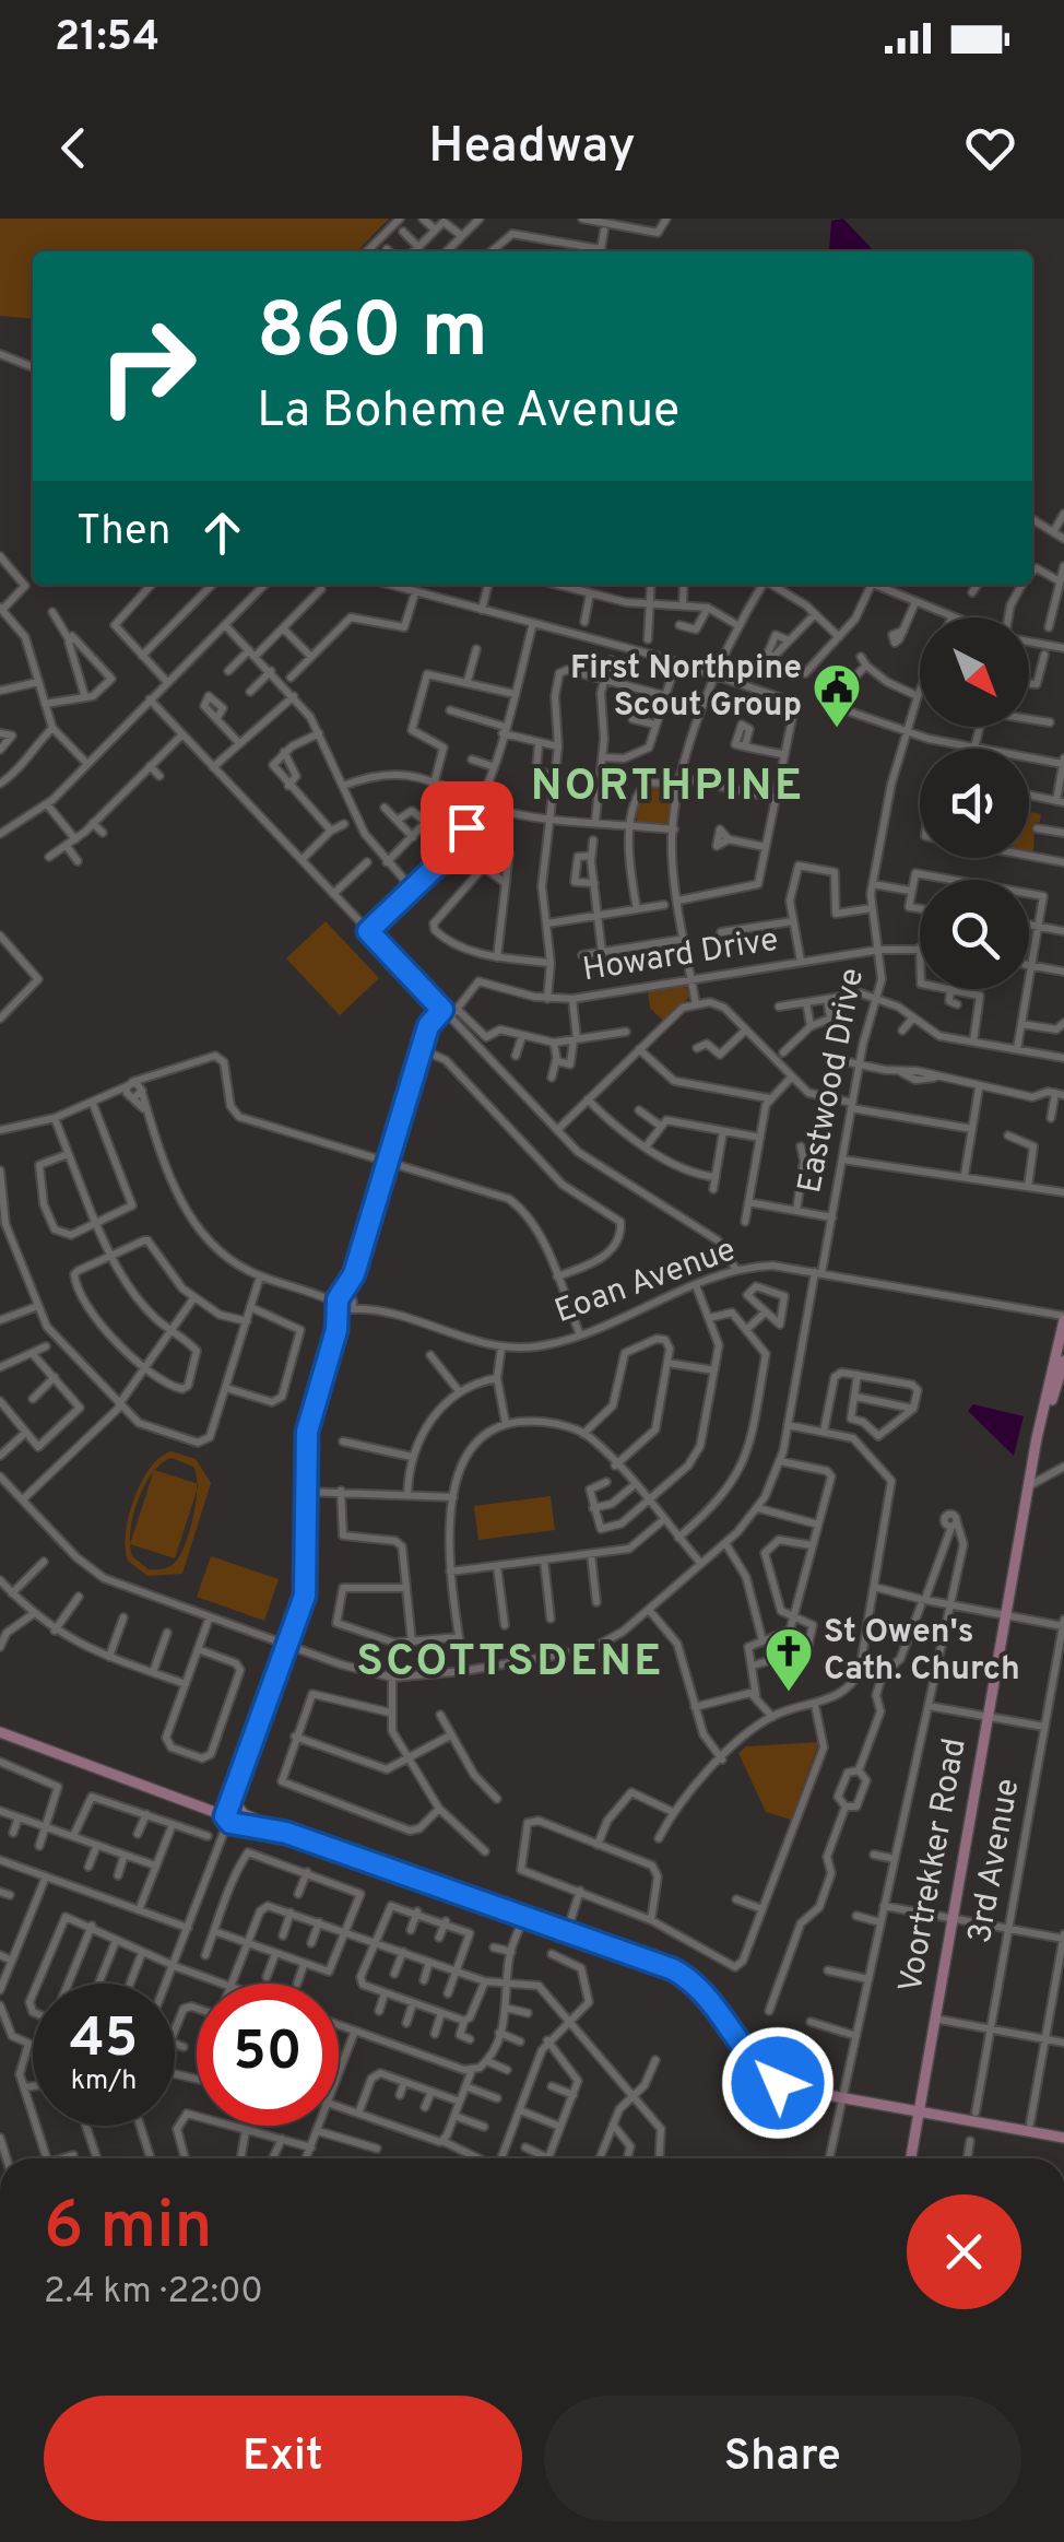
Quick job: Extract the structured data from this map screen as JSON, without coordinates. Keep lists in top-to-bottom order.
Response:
{
  "streets": {
    "main road": ["Voortrekker Road"],
    "street": [
      "Howard Drive",
      "Eastwood Drive",
      "Eoan Avenue",
      "3rd Avenue"
    ]
  },
  "crossings": [
    ["Howard Drive", "Eastwood Drive"],
    ["Eastwood Drive", "Eoan Avenue"],
    ["Eoan Avenue", "Voortrekker Road"]
  ],
  "districts": ["NORTHPINE", "SCOTTSDENE"],
  "places": {
    "public building": ["First Northpine Scout Group"],
    "church": ["St Owen's Cath. Church"]
  },
  "north": "bottom right",
  "page": {
    "status": "21:54",
    "header": "Headway",
    "turn": ["860 m", "La Boheme Avenue"],
    "then": "Then",
    "speed": "45 km/h",
    "limit": "50",
    "heading": ["6 min", "2.4 km · 22:00"],
    "buttons": ["Exit", "Share"]
  }
}
